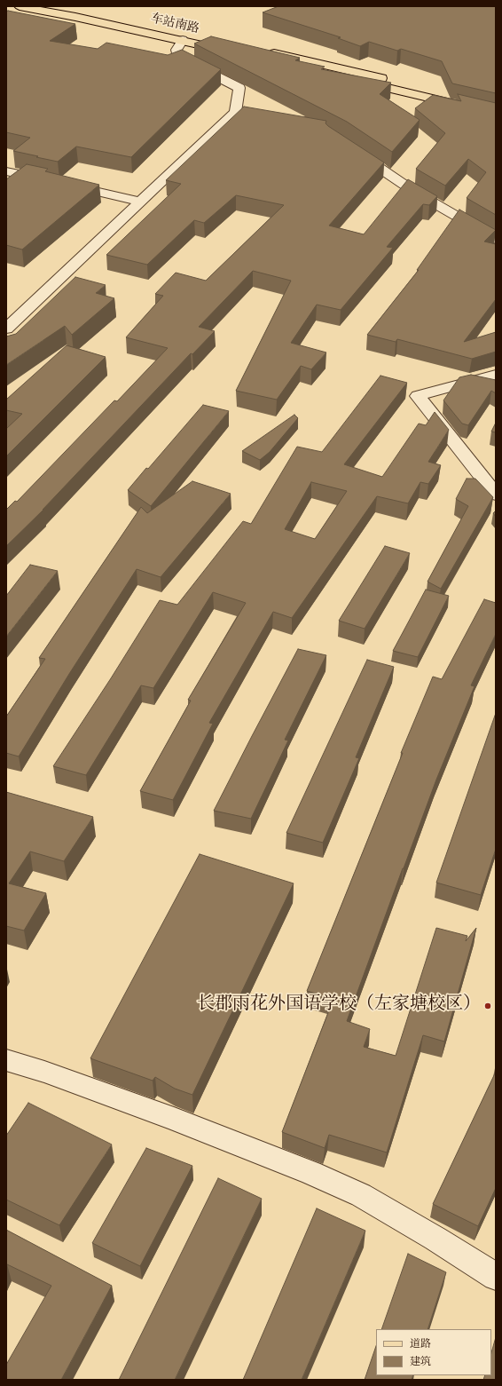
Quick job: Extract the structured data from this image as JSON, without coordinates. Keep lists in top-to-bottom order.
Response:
{
  "streets": {
    "main road": ["车站南路"]
  },
  "places": ["长郡雨花外国语学校（左家塘校区）"],
  "legend": ["道路", "建筑"]
}
